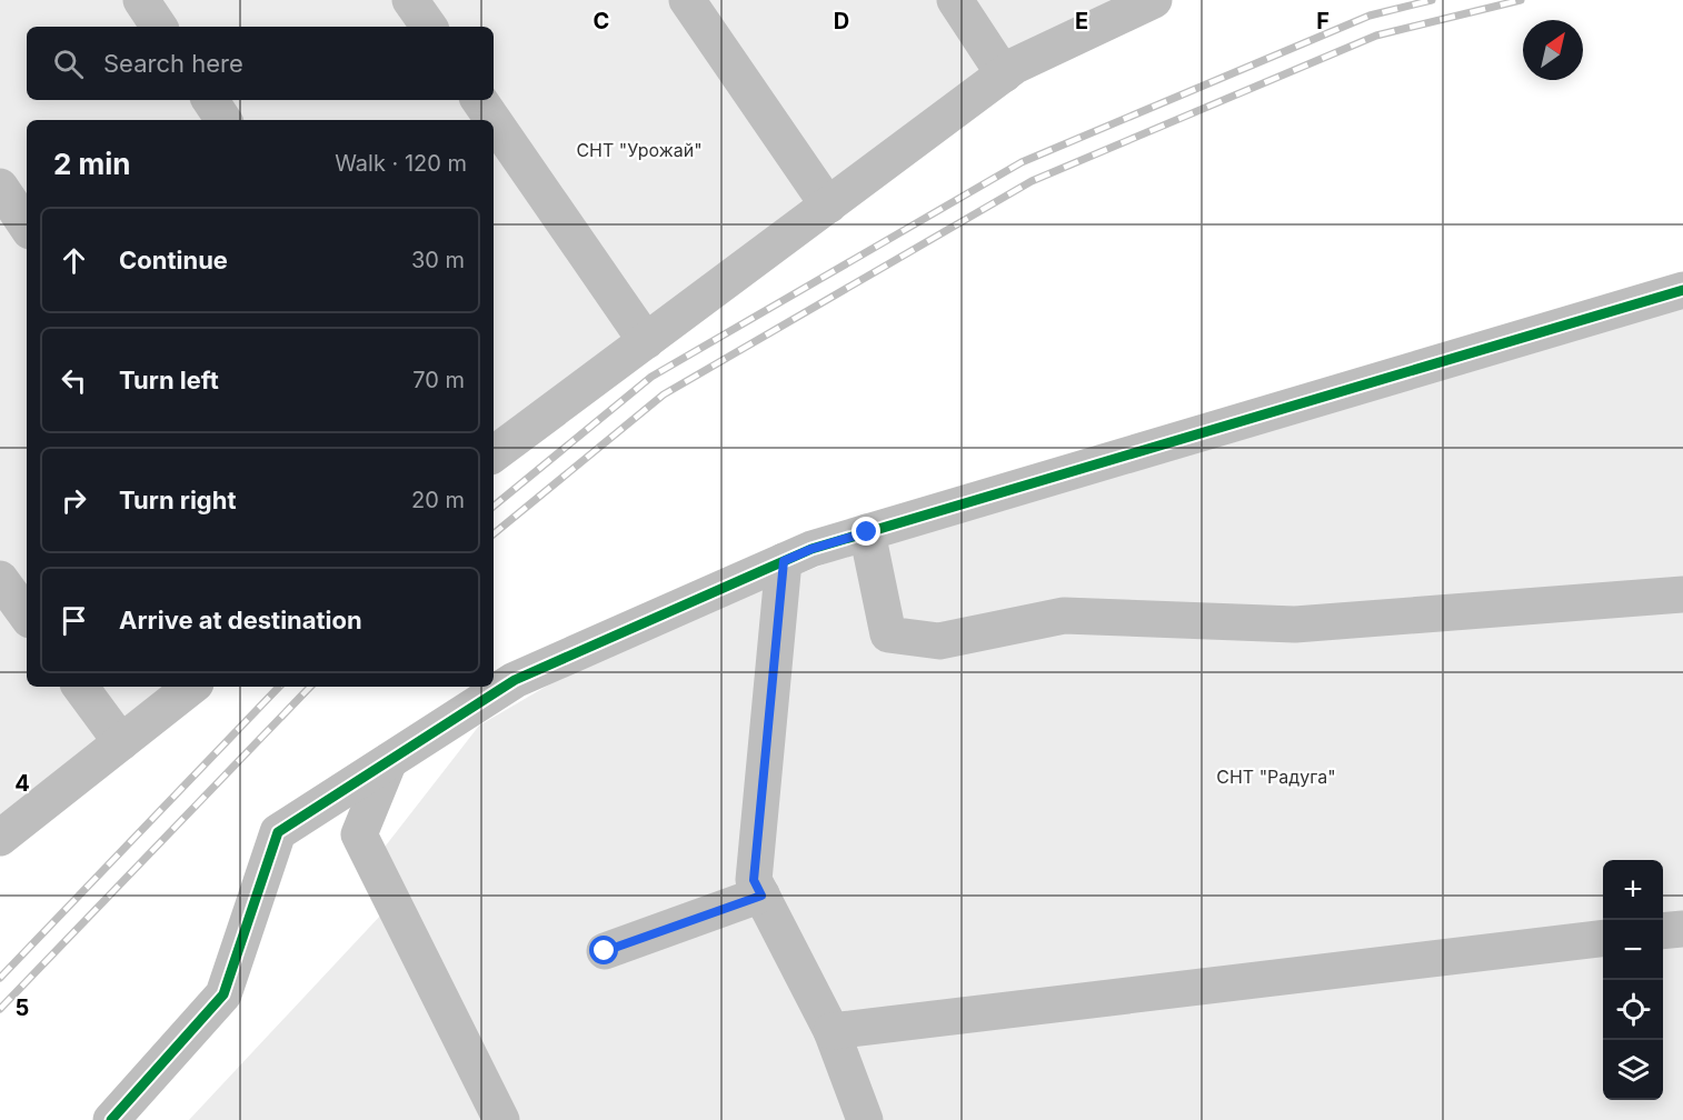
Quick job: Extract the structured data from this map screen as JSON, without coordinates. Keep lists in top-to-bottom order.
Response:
{
  "parks": ["СНТ \"Урожай\"", "СНТ \"Радуга\""],
  "north": "top right",
  "page": {
    "search": "Search here",
    "heading": ["2 min", "Walk · 120 m"],
    "list": [
      ["Continue", "30 m"],
      ["Turn left", "70 m"],
      ["Turn right", "20 m"],
      "Arrive at destination"
    ],
    "map_buttons": ["+", "−"]
  },
  "grid": {
    "columns": [
      "C",
      "D",
      "E",
      "F"
    ],
    "rows": ["4", "5"]
  }
}
